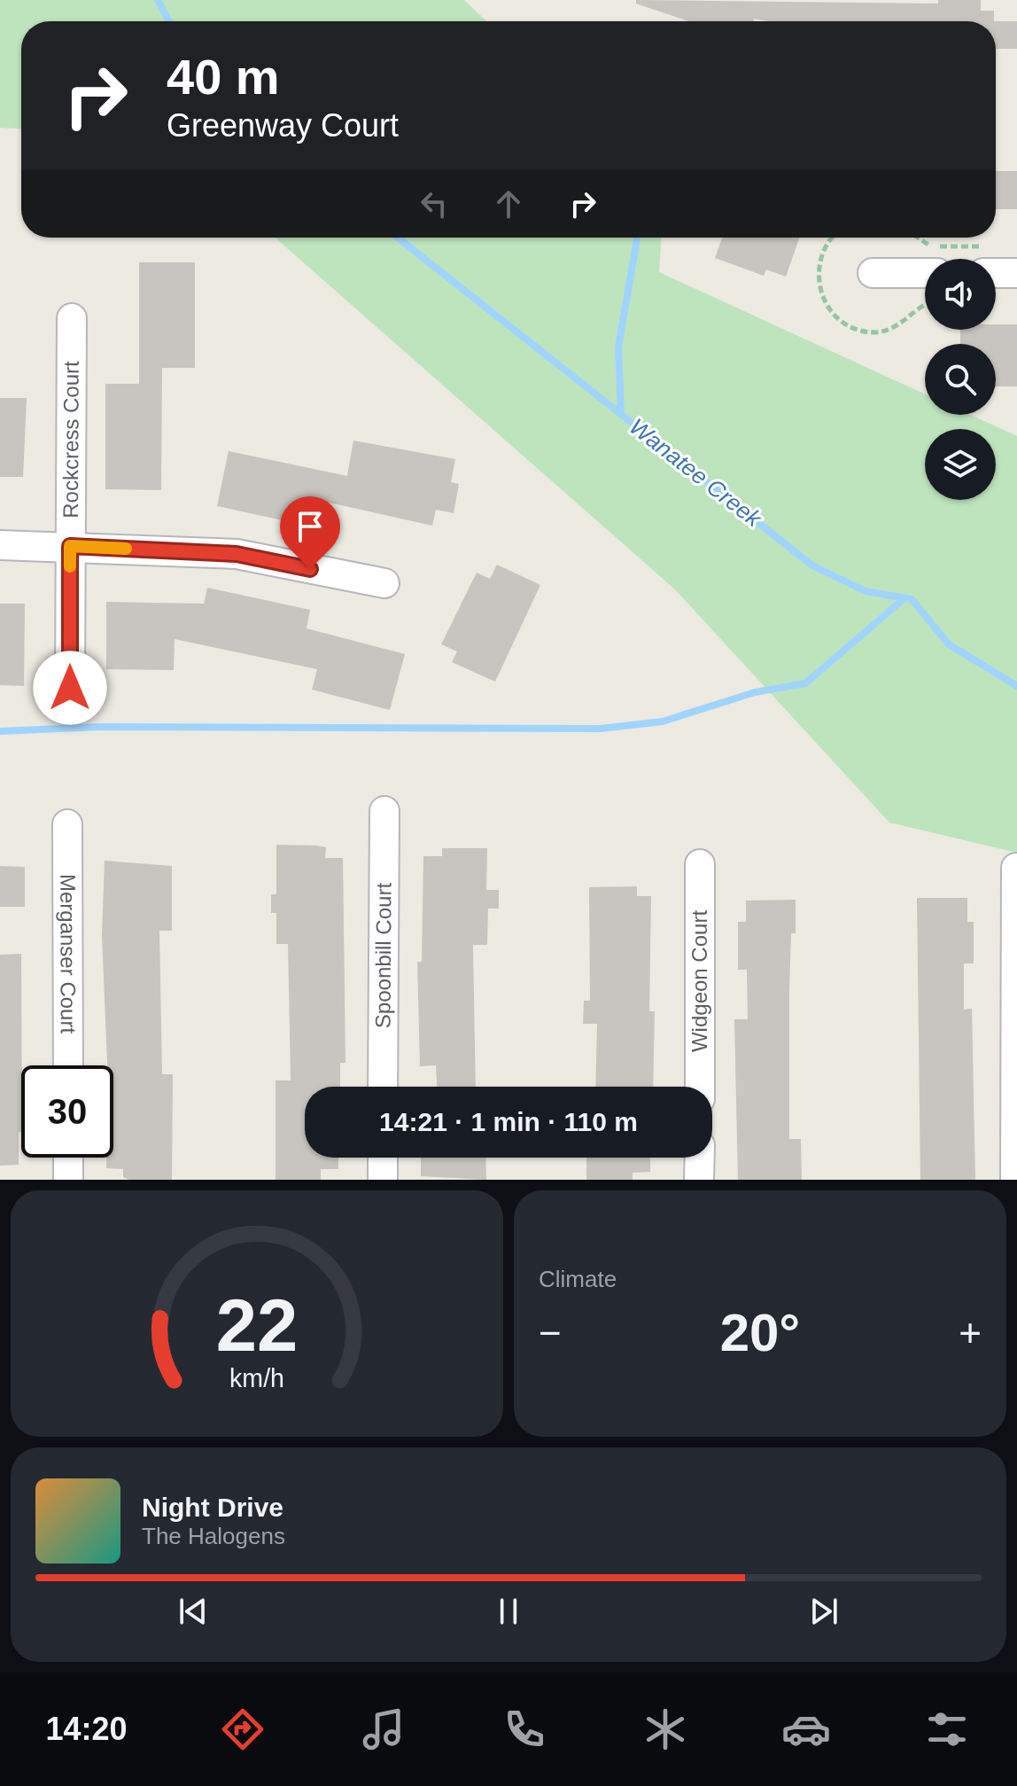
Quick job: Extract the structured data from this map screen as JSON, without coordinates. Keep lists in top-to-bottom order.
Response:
{
  "streets": {
    "street": [
      "Rockcress Court",
      "Merganser Court",
      "Spoonbill Court",
      "Widgeon Court"
    ]
  },
  "water": ["Wanatee Creek"],
  "page": {
    "turn": ["40 m", "Greenway Court"],
    "limit": "30",
    "trip": "14:21 · 1 min · 110 m",
    "tile": "Climate",
    "heat": ["−", "20°", "+"],
    "song": ["Night Drive", "The Halogens"],
    "tabs": "14:20",
    "gauge": ["22", "km/h"]
  }
}
